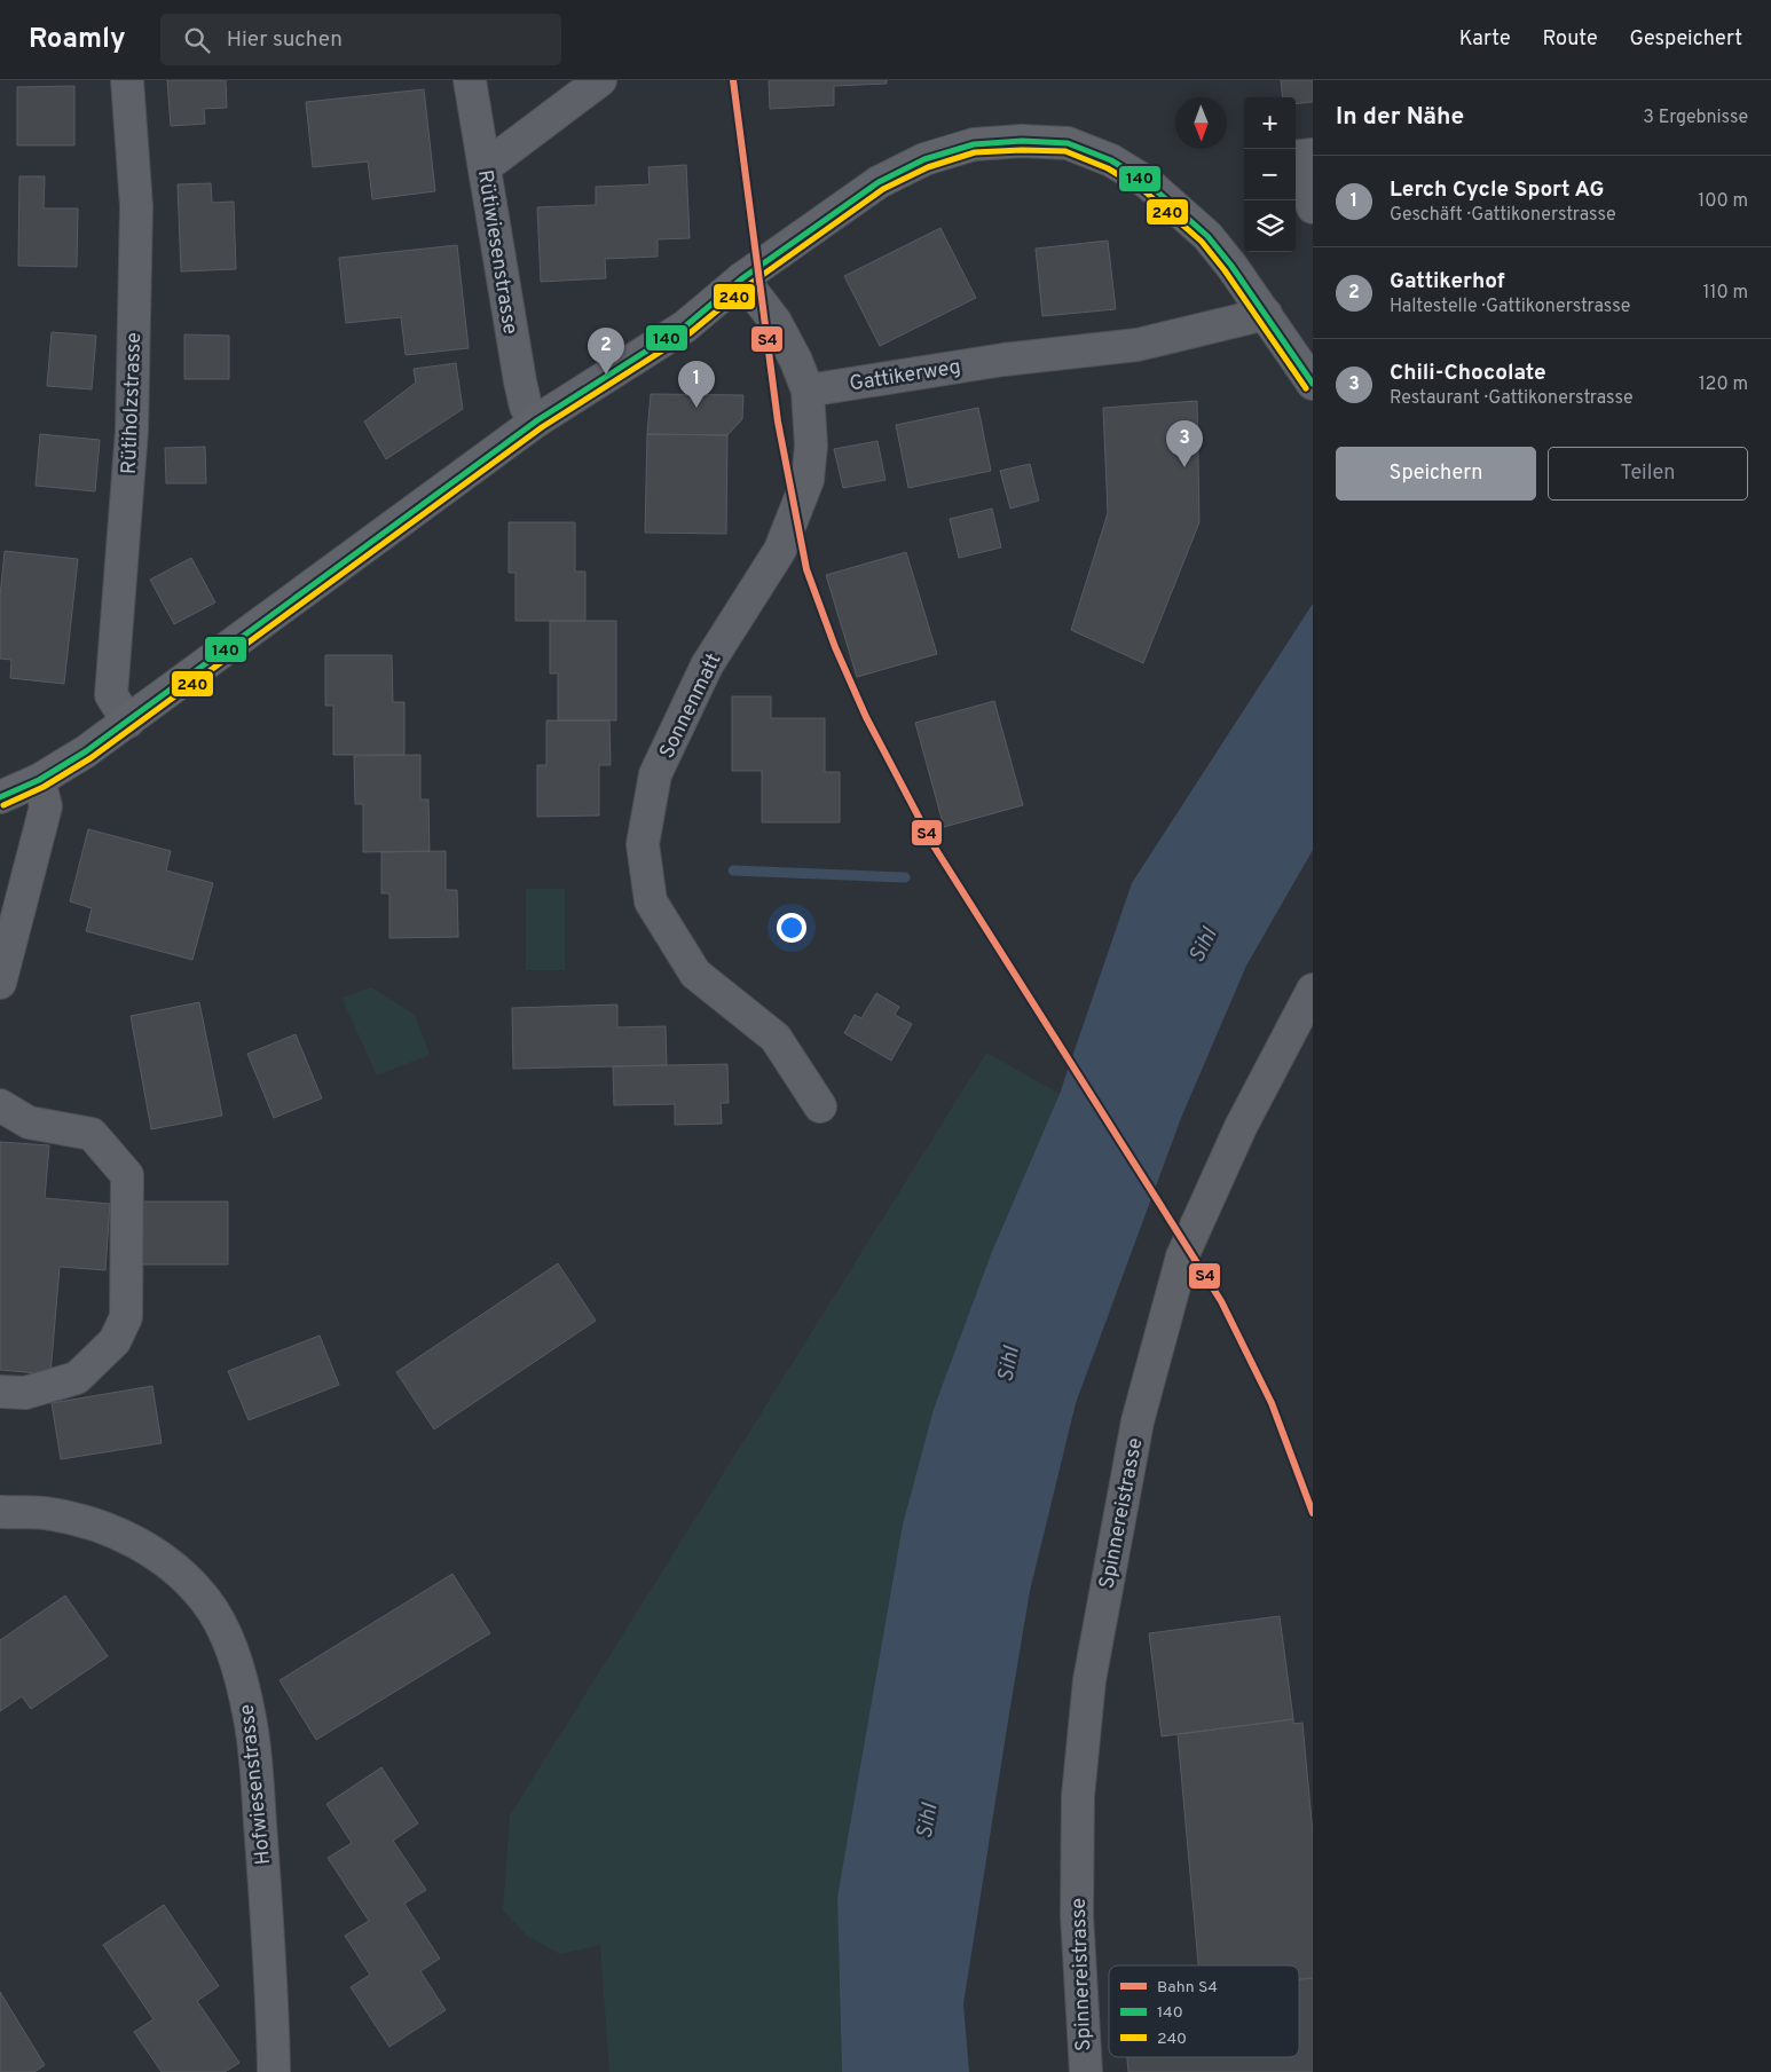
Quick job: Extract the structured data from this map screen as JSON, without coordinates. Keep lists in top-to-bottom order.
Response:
{
  "streets": {
    "street": [
      "Rütiwiesenstrasse",
      "Gattikerweg",
      "Rütiholzstrasse",
      "Sonnenmatt",
      "Spinnereistrasse",
      "Hofwiesenstrasse"
    ]
  },
  "crossings": [
    ["Gattikerweg", "Sonnenmatt"]
  ],
  "water": ["Sihl"],
  "lines": ["rail line S4", "transit line 140", "transit line 240"],
  "legend": ["Bahn S4", "140", "240"],
  "north": "bottom",
  "page": {
    "header": "Roamly",
    "search": "Hier suchen",
    "nav": ["Karte", "Route", "Gespeichert"],
    "heading": ["In der Nähe", "3 Ergebnisse"],
    "map_buttons": ["+", "−"],
    "list": [
      {
        "mark": "1",
        "name": "Lerch Cycle Sport AG",
        "note": "Geschäft · Gattikonerstrasse",
        "value": "100 m"
      },
      {
        "mark": "2",
        "name": "Gattikerhof",
        "note": "Haltestelle · Gattikonerstrasse",
        "value": "110 m"
      },
      {
        "mark": "3",
        "name": "Chili-Chocolate",
        "note": "Restaurant · Gattikonerstrasse",
        "value": "120 m"
      }
    ],
    "pins": ["2", "1", "3"],
    "buttons": ["Speichern", "Teilen"]
  }
}
